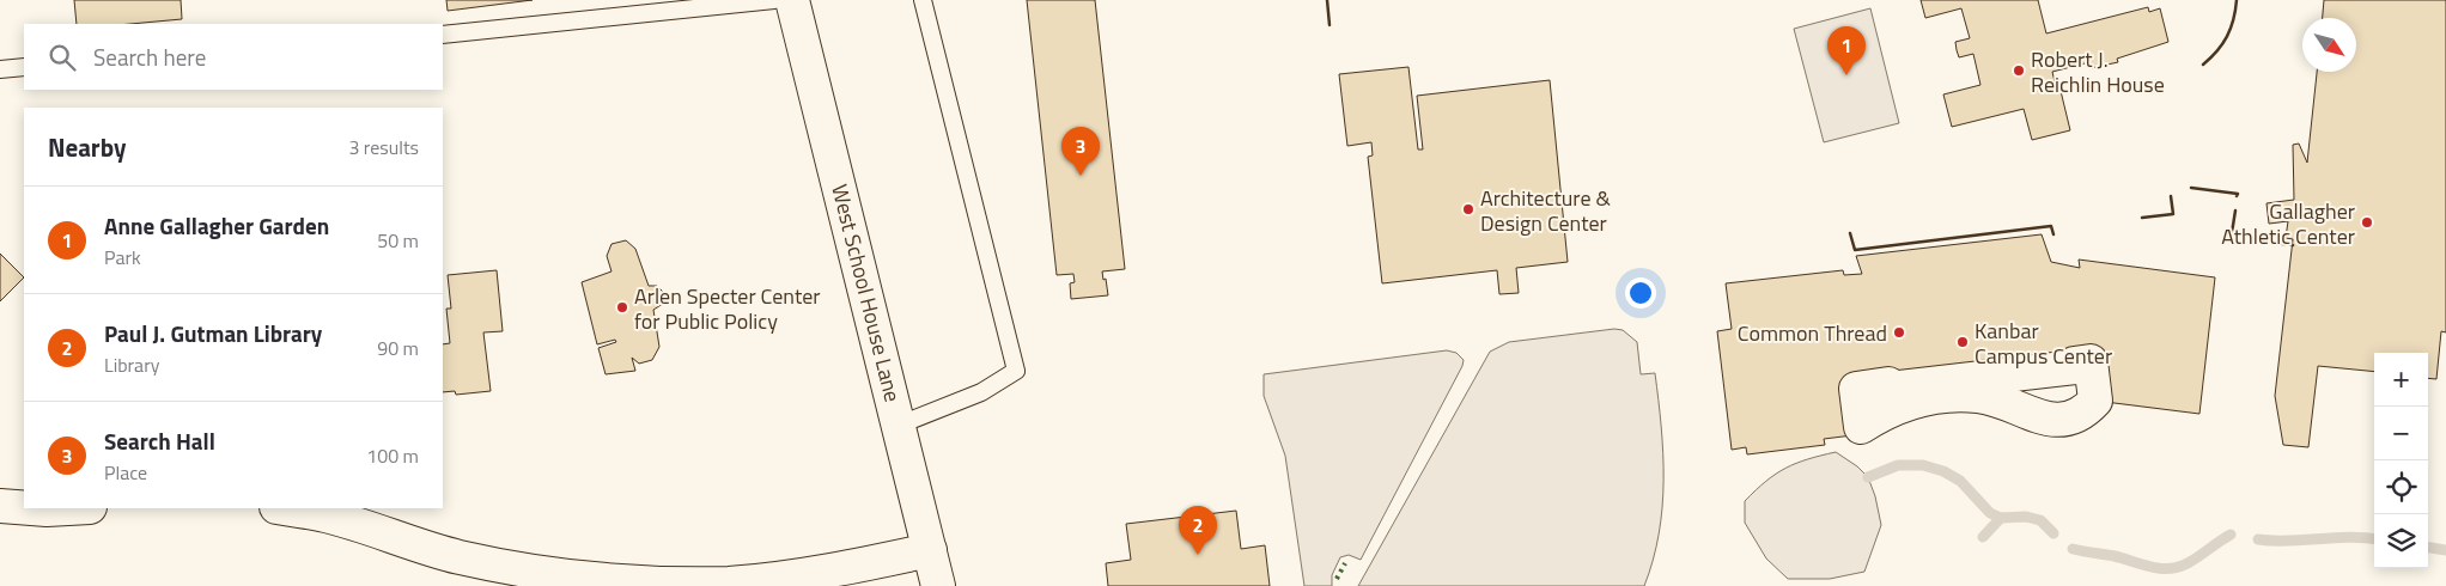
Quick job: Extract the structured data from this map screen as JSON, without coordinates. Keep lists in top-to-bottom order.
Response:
{
  "streets": {
    "street": ["West School House Lane"]
  },
  "places": [
    "Robert J. Reichlin House",
    "Architecture & Design Center",
    "Gallagher Athletic Center",
    "Arlen Specter Center for Public Policy",
    "Common Thread",
    "Kanbar Campus Center"
  ],
  "north": "bottom right",
  "page": {
    "search": "Search here",
    "pins": ["1", "3", "2"],
    "heading": ["Nearby", "3 results"],
    "list": [
      {
        "mark": "1",
        "name": "Anne Gallagher Garden",
        "note": "Park",
        "value": "50 m"
      },
      {
        "mark": "2",
        "name": "Paul J. Gutman Library",
        "note": "Library",
        "value": "90 m"
      },
      {
        "mark": "3",
        "name": "Search Hall",
        "note": "Place",
        "value": "100 m"
      }
    ],
    "map_buttons": ["+", "−"]
  }
}
